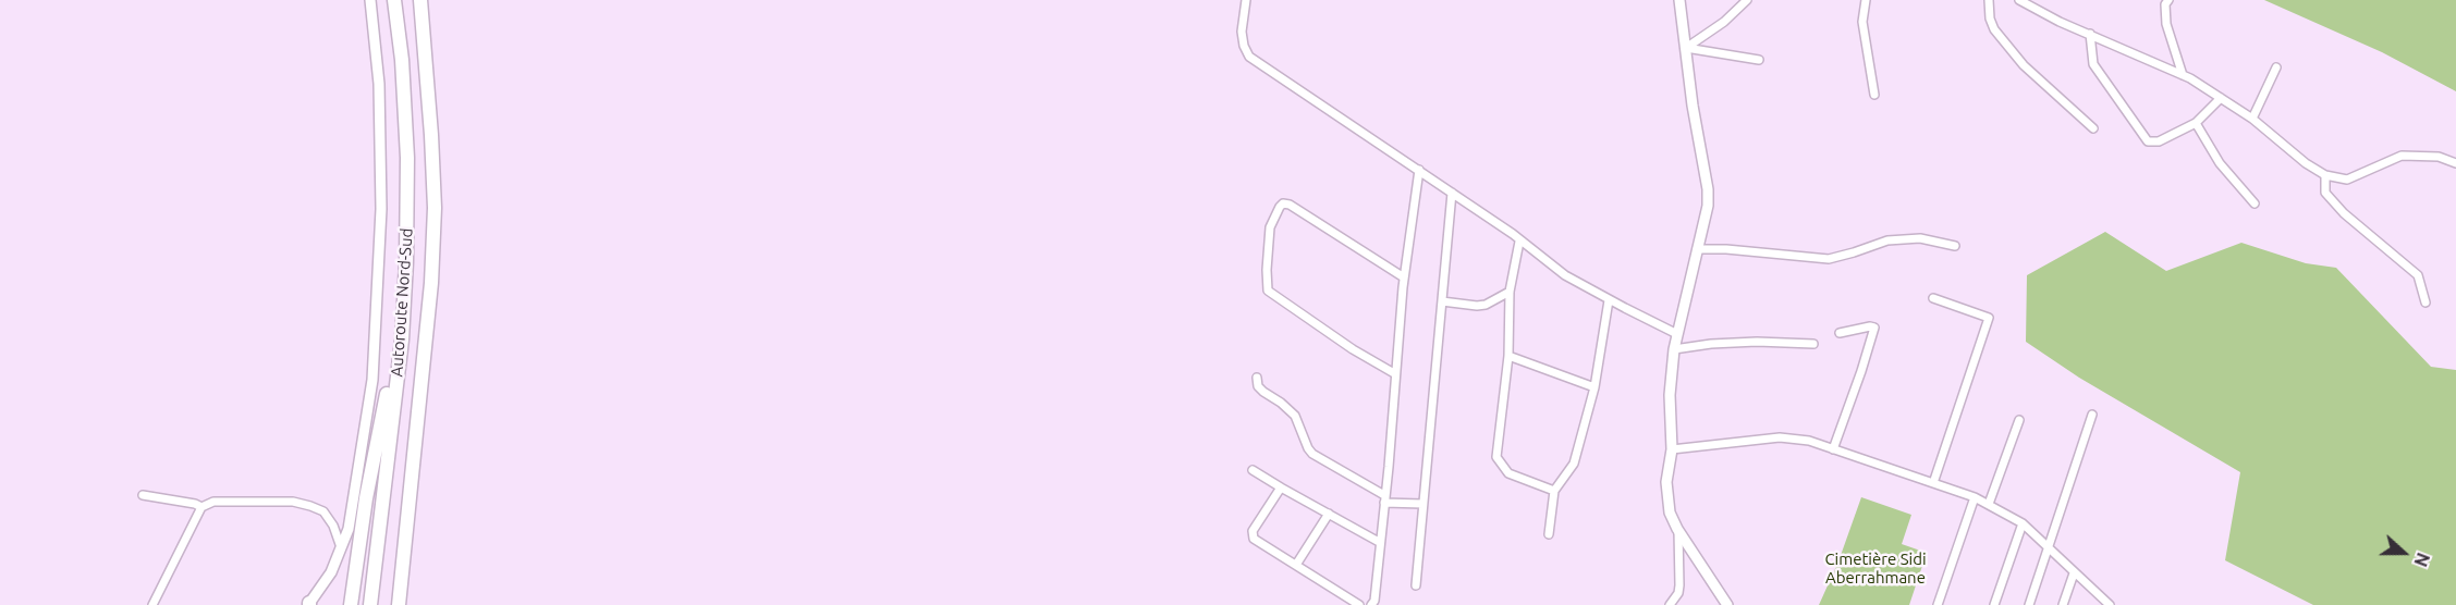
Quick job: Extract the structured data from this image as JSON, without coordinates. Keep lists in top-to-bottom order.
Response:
{
  "streets": {
    "highway": ["Autoroute Nord-Sud"]
  },
  "parks": ["Cimetière Sidi Aberrahmane"],
  "north": "right"
}
